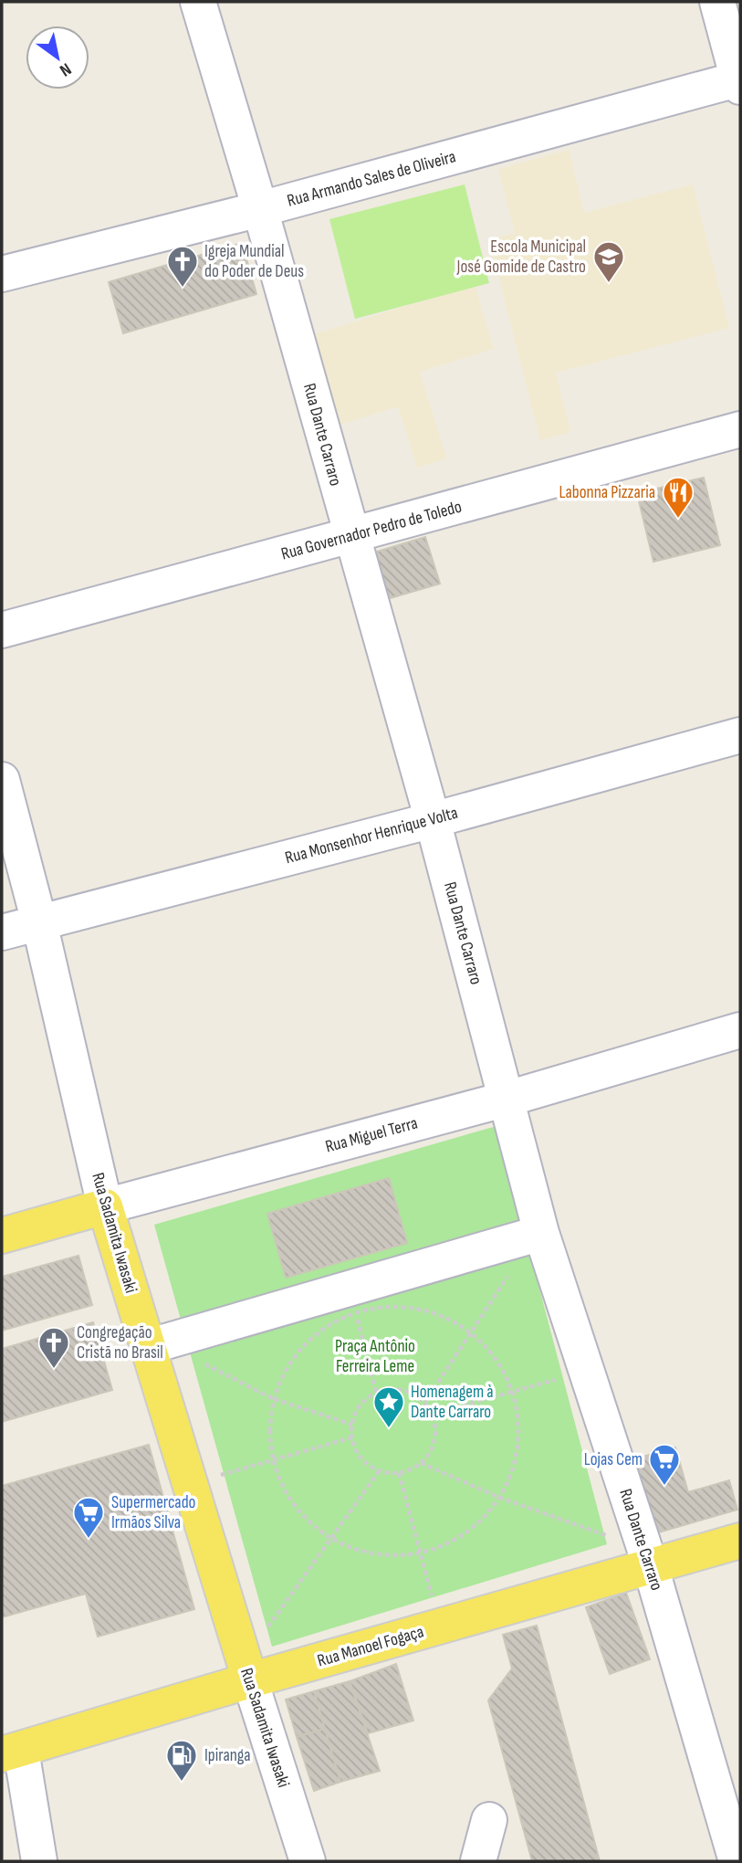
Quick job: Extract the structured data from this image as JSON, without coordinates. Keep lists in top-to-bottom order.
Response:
{
  "streets": {
    "main road": ["Rua Miguel Terra", "Rua Sadamita Iwasaki", "Rua Manoel Fogaça"],
    "street": [
      "Rua Armando Sales de Oliveira",
      "Rua Dante Carraro",
      "Rua Governador Pedro de Toledo",
      "Rua Monsenhor Henrique Volta"
    ]
  },
  "crossings": [
    ["Rua Armando Sales de Oliveira", "Rua Dante Carraro"],
    ["Rua Dante Carraro", "Rua Governador Pedro de Toledo"],
    ["Rua Dante Carraro", "Rua Monsenhor Henrique Volta"],
    ["Rua Dante Carraro", "Rua Miguel Terra"],
    ["Rua Dante Carraro", "Rua Manoel Fogaça"],
    ["Rua Monsenhor Henrique Volta", "Rua Sadamita Iwasaki"],
    ["Rua Miguel Terra", "Rua Sadamita Iwasaki"],
    ["Rua Sadamita Iwasaki", "Rua Manoel Fogaça"]
  ],
  "parks": ["Praça Antônio Ferreira Leme"],
  "places": {
    "school or university": ["Escola Municipal José Gomide de Castro"],
    "church": ["Igreja Mundial do Poder de Deus", "Congregação Cristã no Brasil"],
    "restaurant": ["Labonna Pizzaria"],
    "place": ["Homenagem à Dante Carraro"],
    "supermarket": ["Lojas Cem", "Supermercado Irmãos Silva"],
    "fuel station": ["Ipiranga"]
  },
  "north": "bottom right"
}
